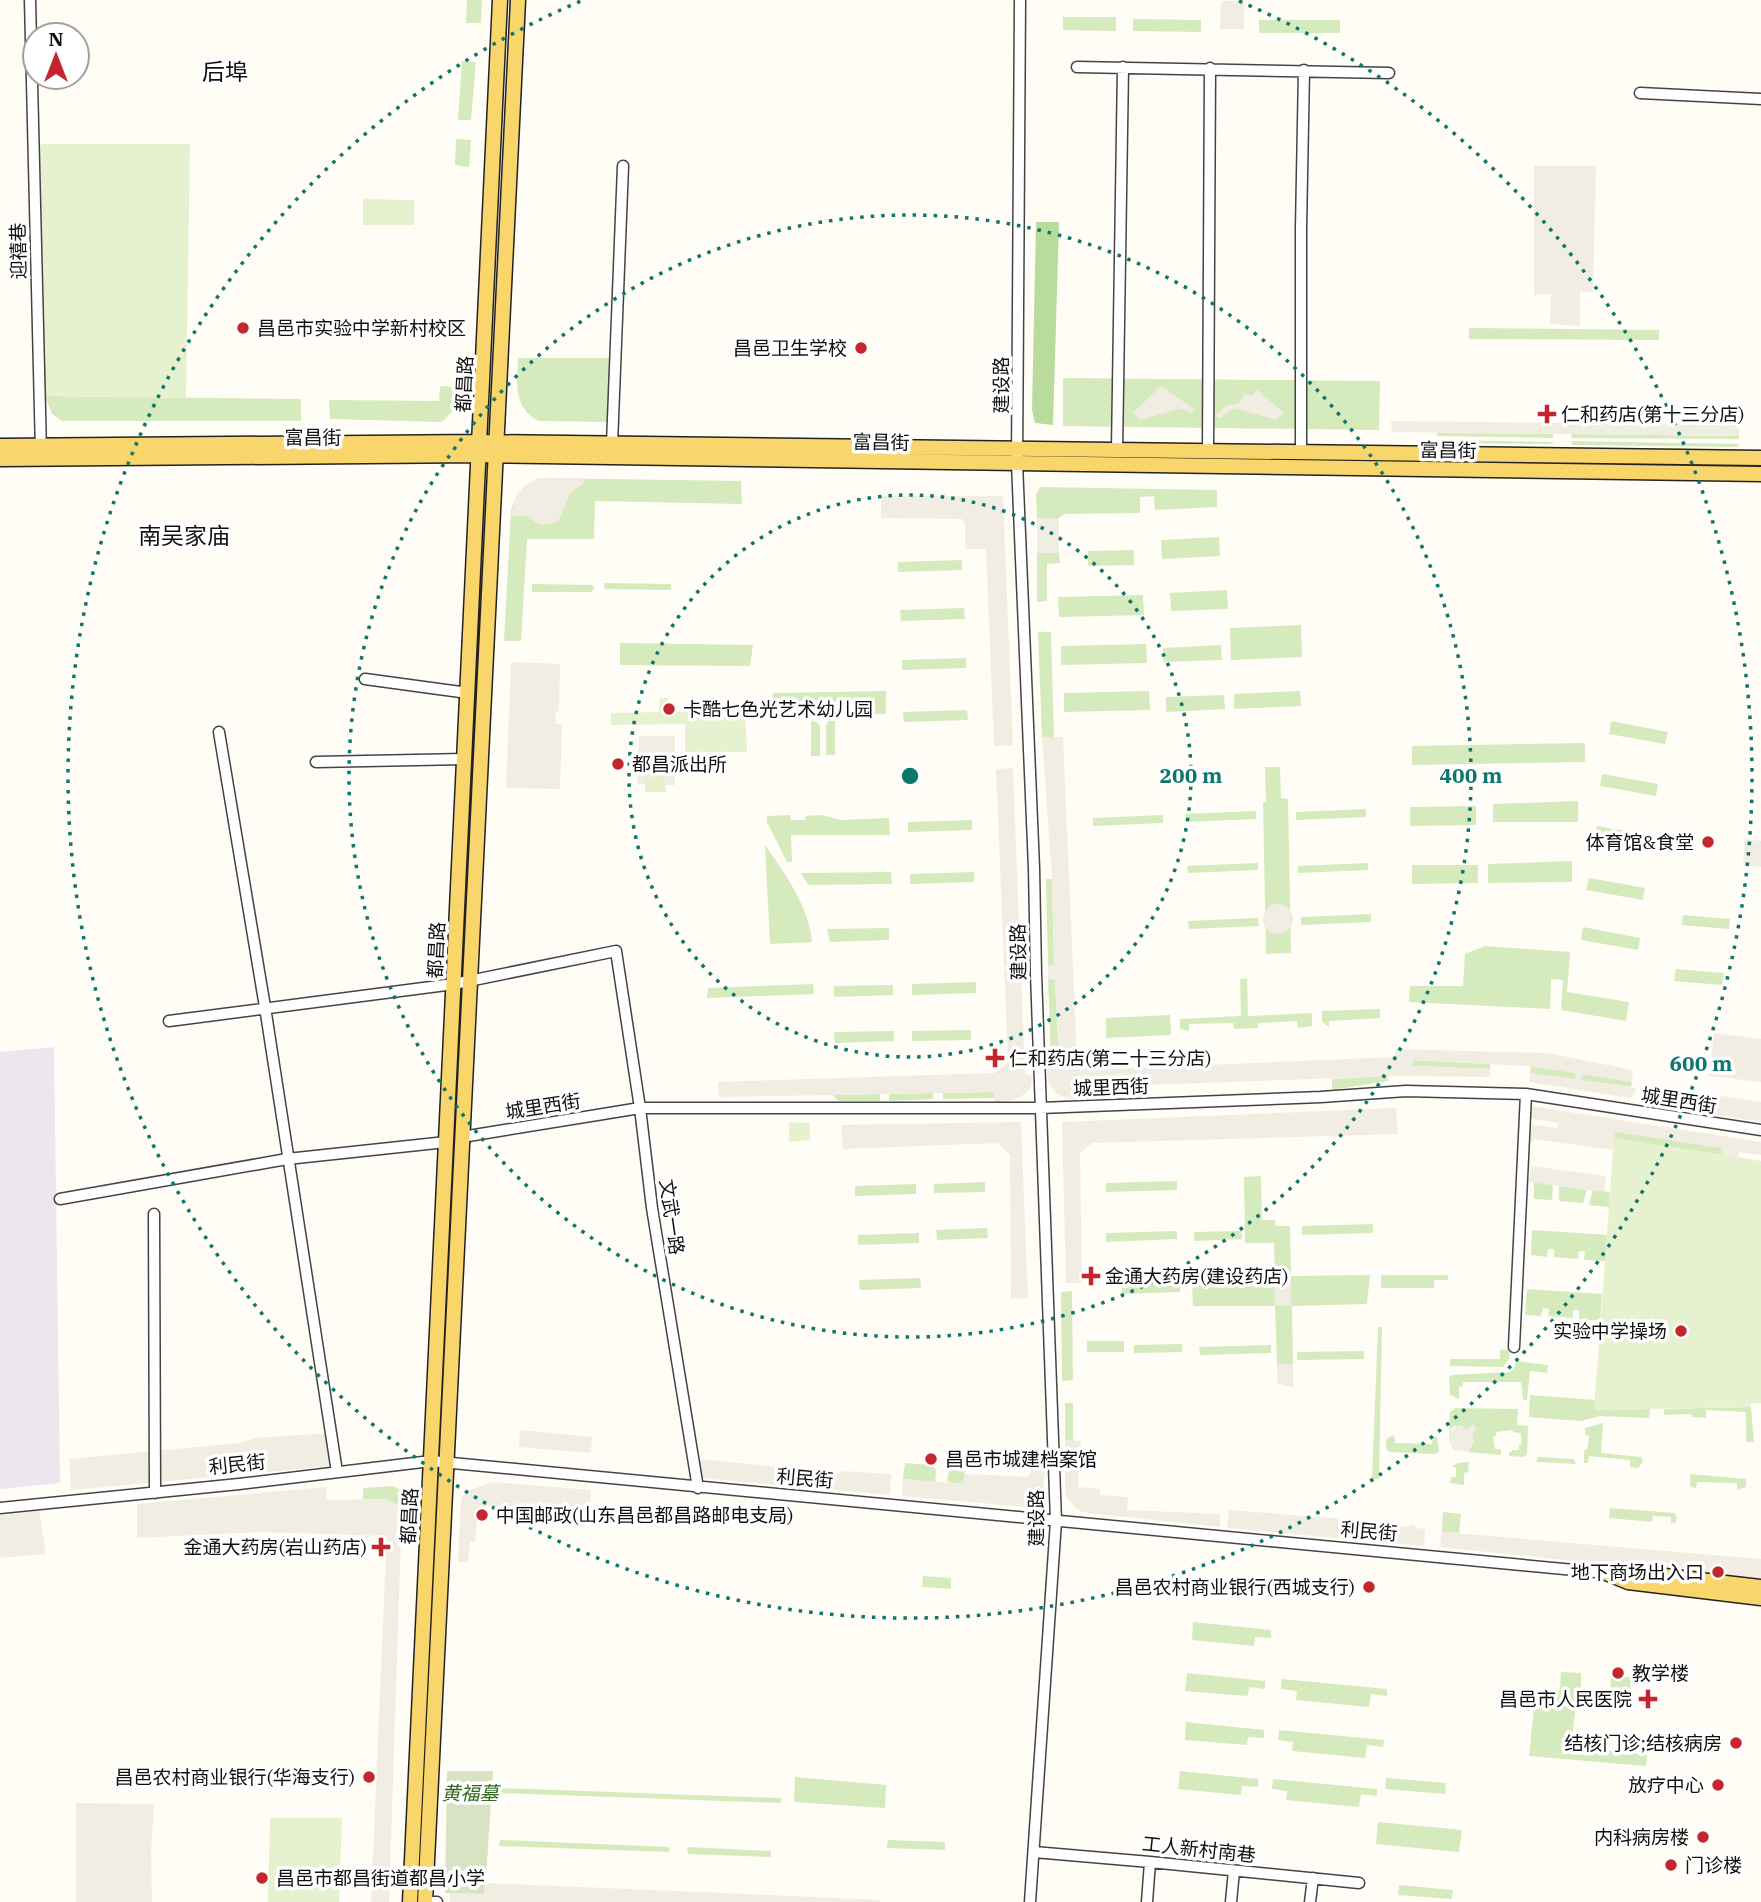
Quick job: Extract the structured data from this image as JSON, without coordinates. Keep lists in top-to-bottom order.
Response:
{
  "streets": {
    "main road": ["都昌路", "富昌街", "利民街"],
    "street": [
      "迎禧巷",
      "建设路",
      "城里西街",
      "文武一路",
      "工人新村南巷"
    ]
  },
  "crossings": [
    ["迎禧巷", "富昌街"],
    ["都昌路", "富昌街"],
    ["都昌路", "城里西街"],
    ["都昌路", "文武一路"],
    ["都昌路", "利民街"],
    ["建设路", "富昌街"],
    ["建设路", "城里西街"],
    ["建设路", "利民街"],
    ["建设路", "工人新村南巷"],
    ["城里西街", "文武一路"],
    ["文武一路", "利民街"]
  ],
  "districts": ["后埠", "南吴家庙"],
  "parks": ["黄福墓"],
  "places": {
    "other": [
      "昌邑市实验中学新村校区",
      "昌邑卫生学校",
      "卡酷七色光艺术幼儿园",
      "都昌派出所",
      "体育馆&食堂",
      "实验中学操场",
      "昌邑市城建档案馆",
      "中国邮政(山东昌邑都昌路邮电支局)",
      "地下商场出入口",
      "昌邑农村商业银行(西城支行)",
      "教学楼",
      "结核门诊;结核病房",
      "昌邑农村商业银行(华海支行)",
      "放疗中心",
      "内科病房楼",
      "门诊楼",
      "昌邑市都昌街道都昌小学"
    ],
    "health": [
      "仁和药店(第十三分店)",
      "仁和药店(第二十三分店)",
      "金通大药房(建设药店)",
      "金通大药房(岩山药店)",
      "昌邑市人民医院"
    ]
  },
  "north": "top",
  "rings": ["200 m", "400 m", "600 m"]
}
